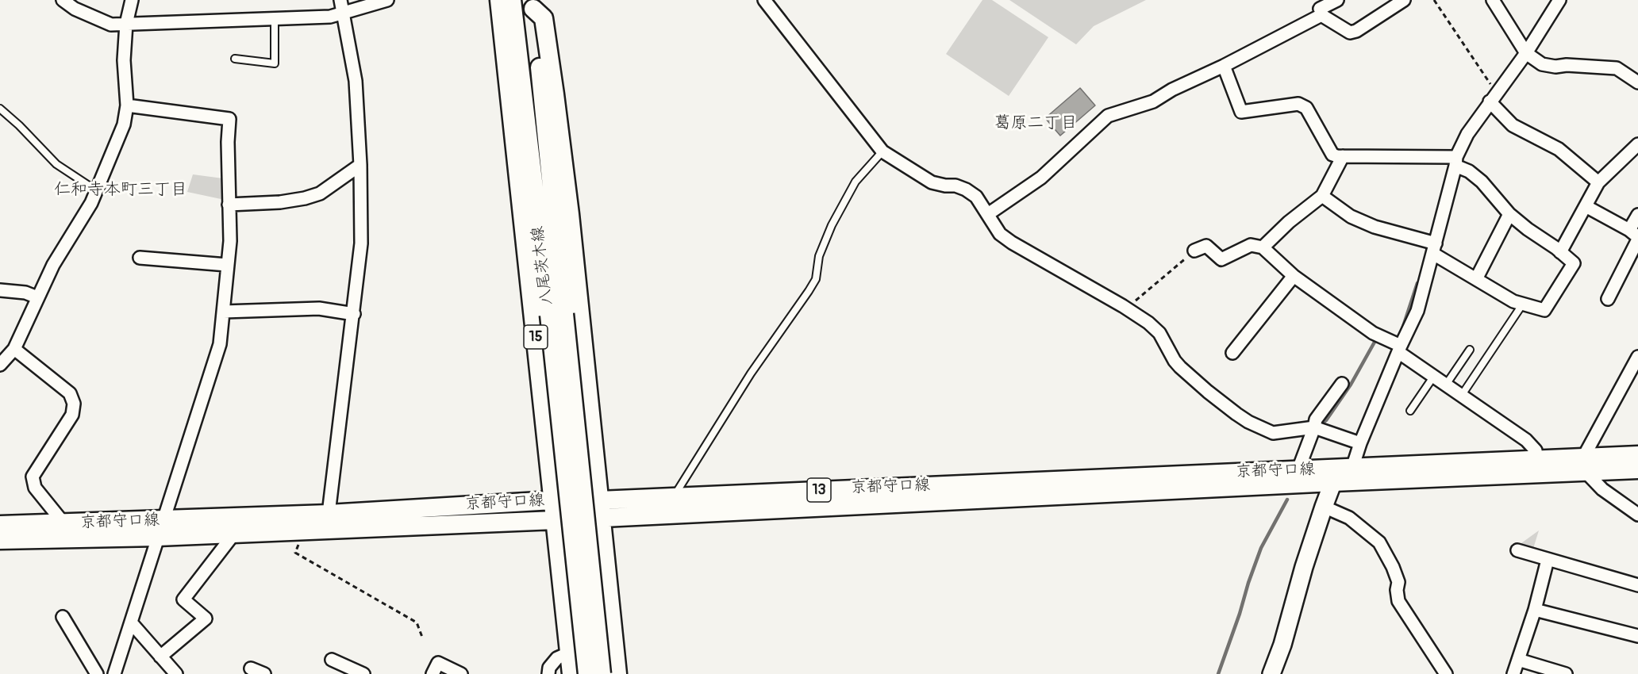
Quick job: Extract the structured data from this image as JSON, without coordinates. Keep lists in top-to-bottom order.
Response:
{
  "streets": {
    "main road": [
      "八尾茨木線",
      "15",
      "京都守口線",
      "13"
    ]
  },
  "crossings": [
    ["八尾茨木線", "15"],
    ["15", "京都守口線"]
  ],
  "districts": ["葛原二丁目", "仁和寺本町三丁目"]
}
